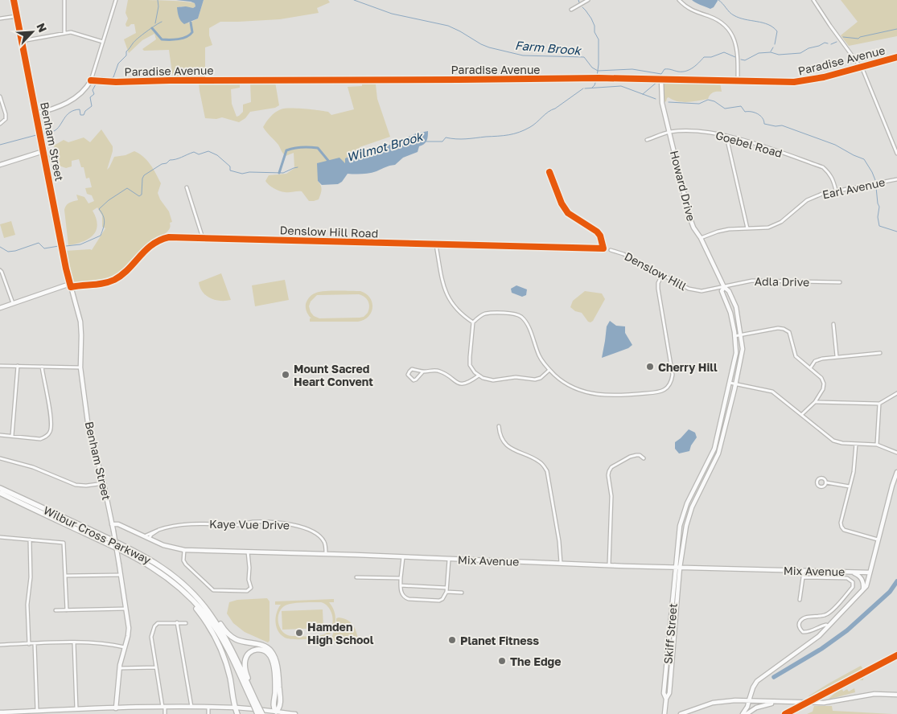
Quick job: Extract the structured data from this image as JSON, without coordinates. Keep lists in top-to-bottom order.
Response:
{
  "streets": {
    "highway": ["Wilbur Cross Parkway"],
    "street": [
      "Paradise Avenue",
      "Benham Street",
      "Goebel Road",
      "Howard Drive",
      "Earl Avenue",
      "Denslow Hill Road",
      "Denslow Hill",
      "Adla Drive",
      "Kaye Vue Drive",
      "Mix Avenue",
      "Skiff Street"
    ]
  },
  "crossings": [
    ["Paradise Avenue", "Howard Drive"],
    ["Benham Street", "Denslow Hill Road"],
    ["Benham Street", "Mix Avenue"],
    ["Goebel Road", "Howard Drive"],
    ["Goebel Road", "Earl Avenue"],
    ["Howard Drive", "Earl Avenue"],
    ["Howard Drive", "Denslow Hill"],
    ["Howard Drive", "Adla Drive"],
    ["Howard Drive", "Mix Avenue"],
    ["Howard Drive", "Skiff Street"],
    ["Denslow Hill", "Adla Drive"],
    ["Kaye Vue Drive", "Mix Avenue"],
    ["Mix Avenue", "Skiff Street"]
  ],
  "water": ["Farm Brook", "Wilmot Brook"],
  "places": [
    "Cherry Hill",
    "Mount Sacred Heart Convent",
    "Hamden High School",
    "Planet Fitness",
    "The Edge"
  ],
  "north": "top right"
}
